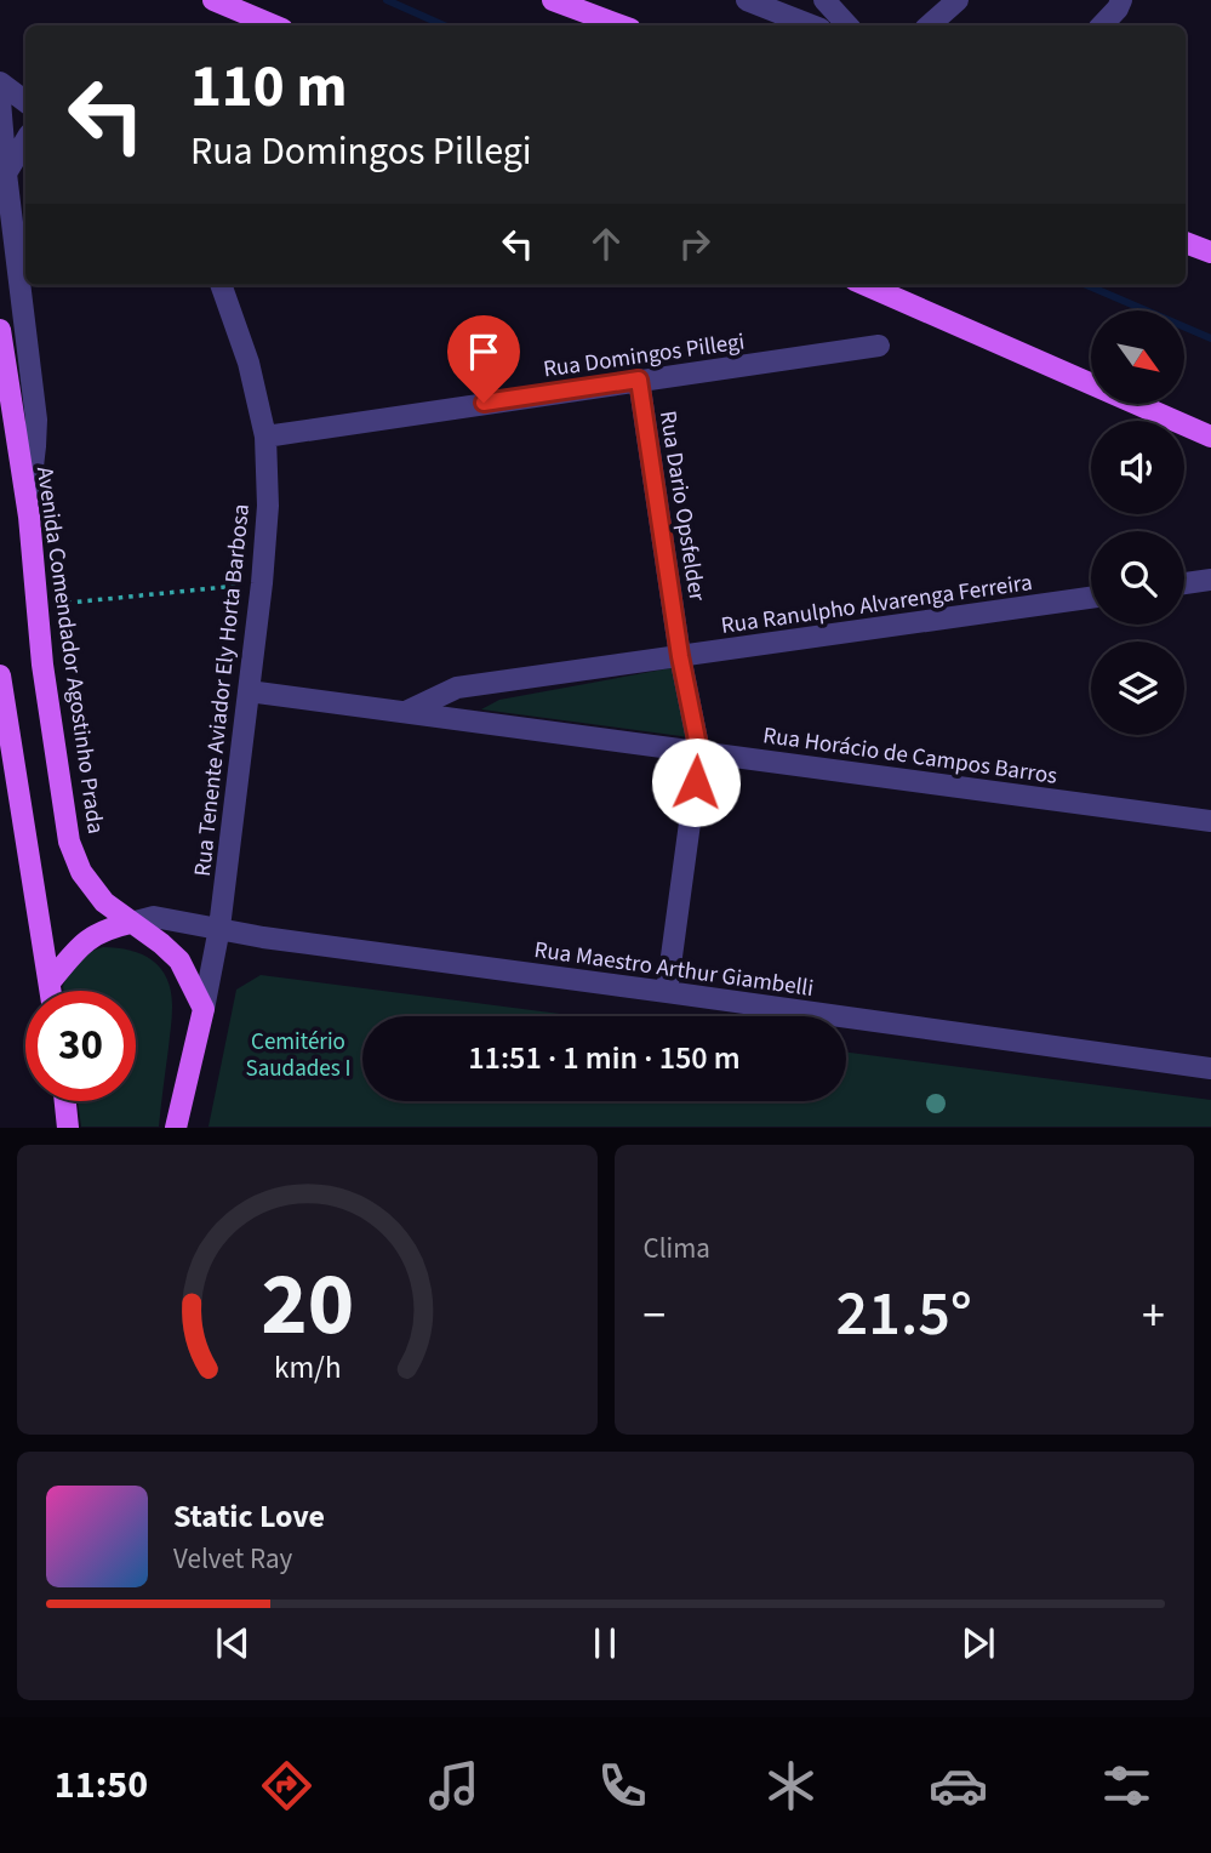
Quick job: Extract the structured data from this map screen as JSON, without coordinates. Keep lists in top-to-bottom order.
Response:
{
  "streets": {
    "main road": ["Avenida Comendador Agostinho Prada"],
    "street": [
      "Rua Domingos Pillegi",
      "Rua Dario Opsfelder",
      "Rua Ranulpho Alvarenga Ferreira",
      "Rua Tenente Aviador Ely Horta Barbosa",
      "Rua Horácio de Campos Barros",
      "Rua Maestro Arthur Giambelli"
    ]
  },
  "crossings": [
    ["Rua Domingos Pillegi", "Rua Dario Opsfelder"],
    ["Rua Domingos Pillegi", "Rua Tenente Aviador Ely Horta Barbosa"],
    ["Rua Dario Opsfelder", "Rua Ranulpho Alvarenga Ferreira"],
    ["Rua Dario Opsfelder", "Rua Horácio de Campos Barros"],
    ["Rua Dario Opsfelder", "Rua Maestro Arthur Giambelli"],
    ["Rua Ranulpho Alvarenga Ferreira", "Rua Horácio de Campos Barros"],
    ["Avenida Comendador Agostinho Prada", "Rua Tenente Aviador Ely Horta Barbosa"],
    ["Avenida Comendador Agostinho Prada", "Rua Maestro Arthur Giambelli"],
    ["Rua Tenente Aviador Ely Horta Barbosa", "Rua Horácio de Campos Barros"],
    ["Rua Tenente Aviador Ely Horta Barbosa", "Rua Maestro Arthur Giambelli"]
  ],
  "parks": ["Cemitério Saudades I"],
  "north": "bottom right",
  "page": {
    "turn": ["110 m", "Rua Domingos Pillegi"],
    "limit": "30",
    "trip": "11:51 · 1 min · 150 m",
    "tile": "Clima",
    "heat": ["−", "21.5°", "+"],
    "song": ["Static Love", "Velvet Ray"],
    "tabs": "11:50",
    "gauge": ["20", "km/h"]
  }
}
